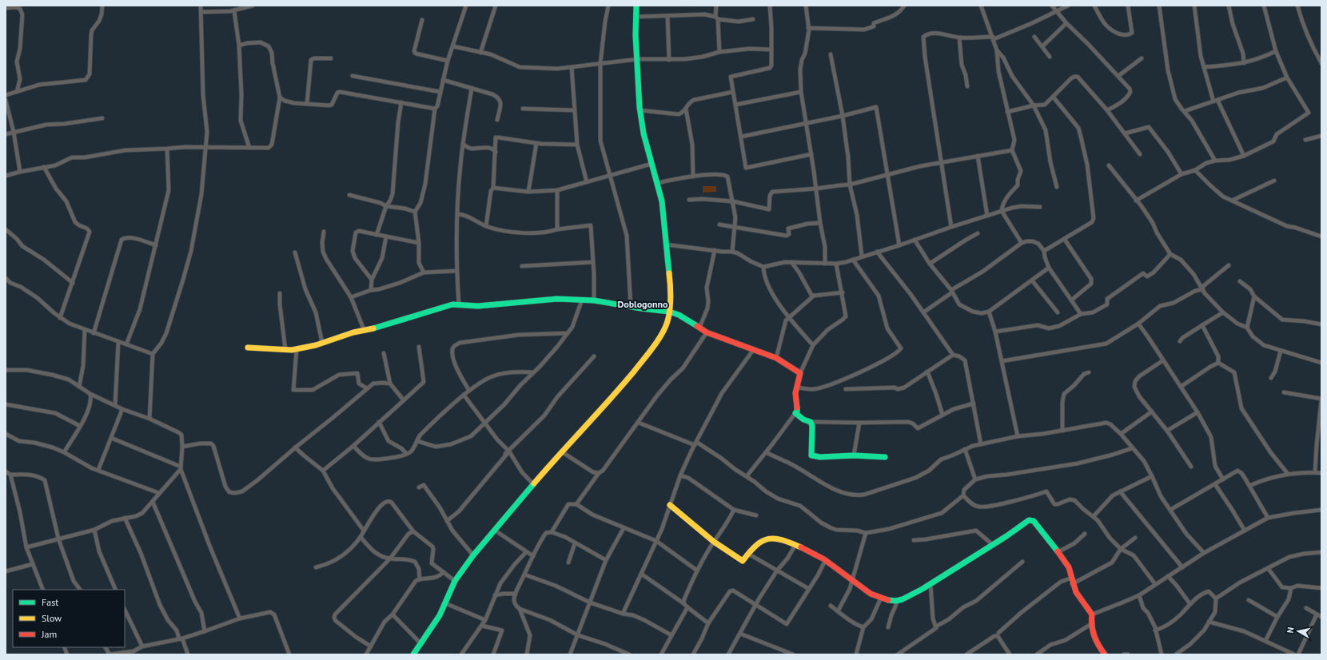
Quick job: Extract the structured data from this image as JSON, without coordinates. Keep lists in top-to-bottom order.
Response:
{
  "districts": ["Doblogonno"],
  "legend": ["Fast", "Slow", "Jam"],
  "north": "left"
}
